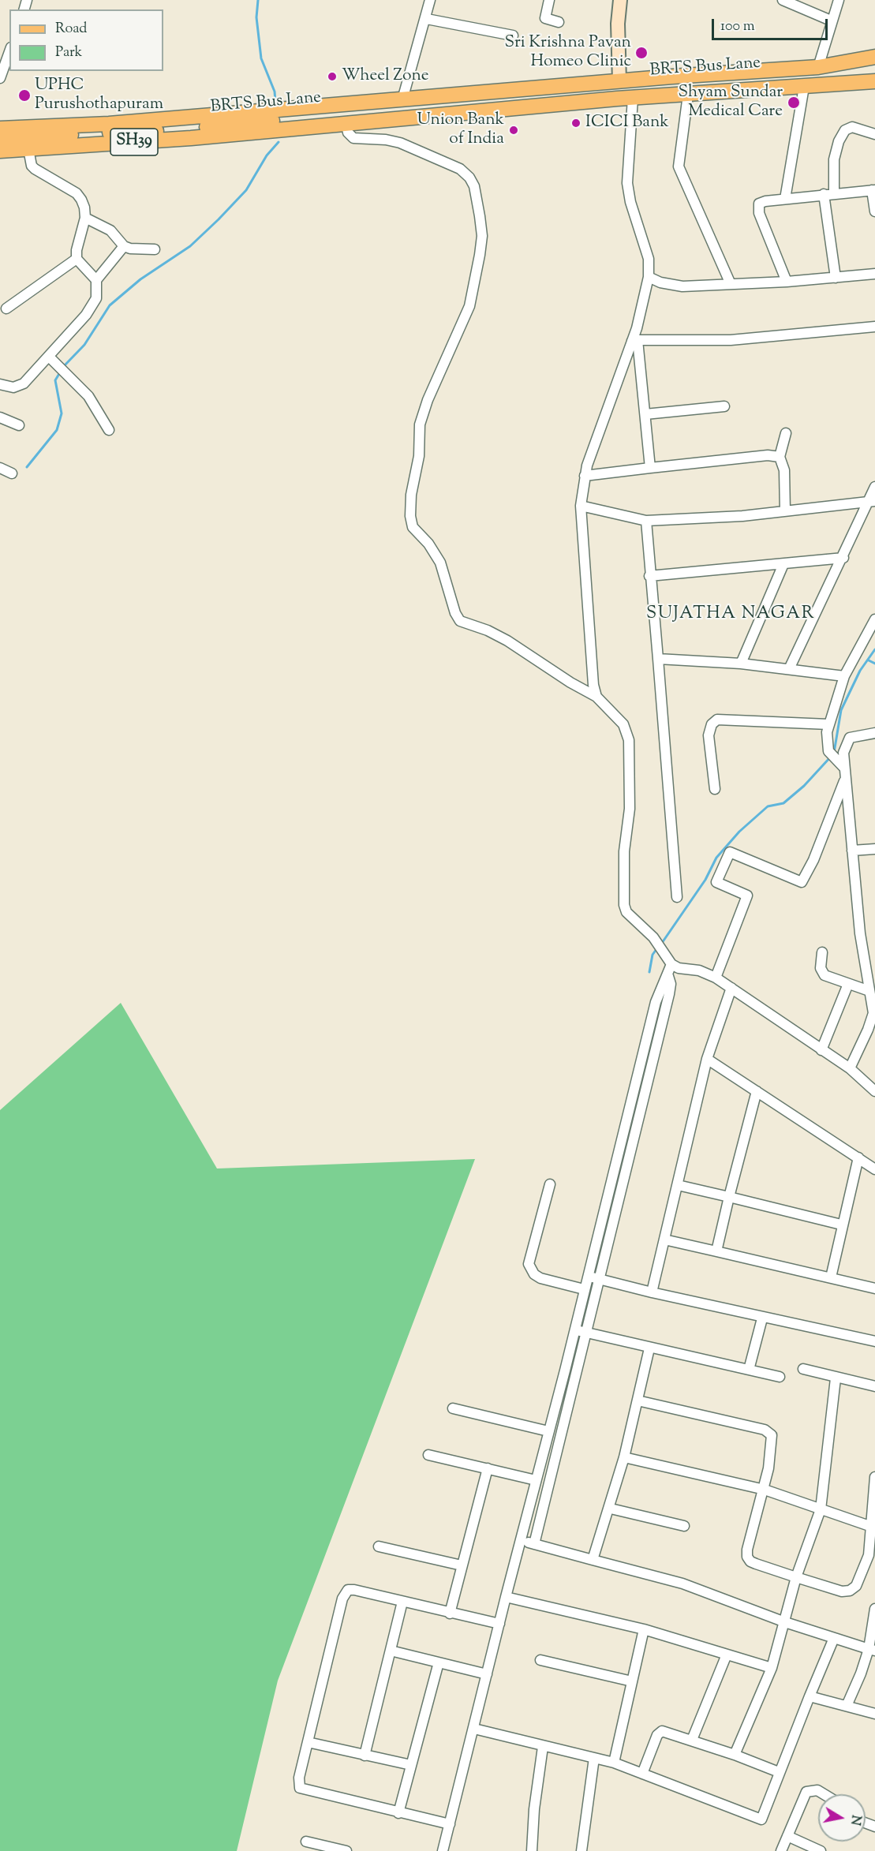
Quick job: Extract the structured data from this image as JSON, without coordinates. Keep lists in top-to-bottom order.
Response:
{
  "streets": {
    "main road": ["BRTS Bus Lane", "SH39"]
  },
  "districts": ["SUJATHA NAGAR"],
  "places": [
    "Sri Krishna Pavan Homeo Clinic",
    "Wheel Zone",
    "UPHC Purushothapuram",
    "Shyam Sundar Medical Care",
    "ICICI Bank",
    "Union Bank of India"
  ],
  "legend": ["Road", "Park"],
  "scale_bar": "100 m",
  "north": "right"
}
